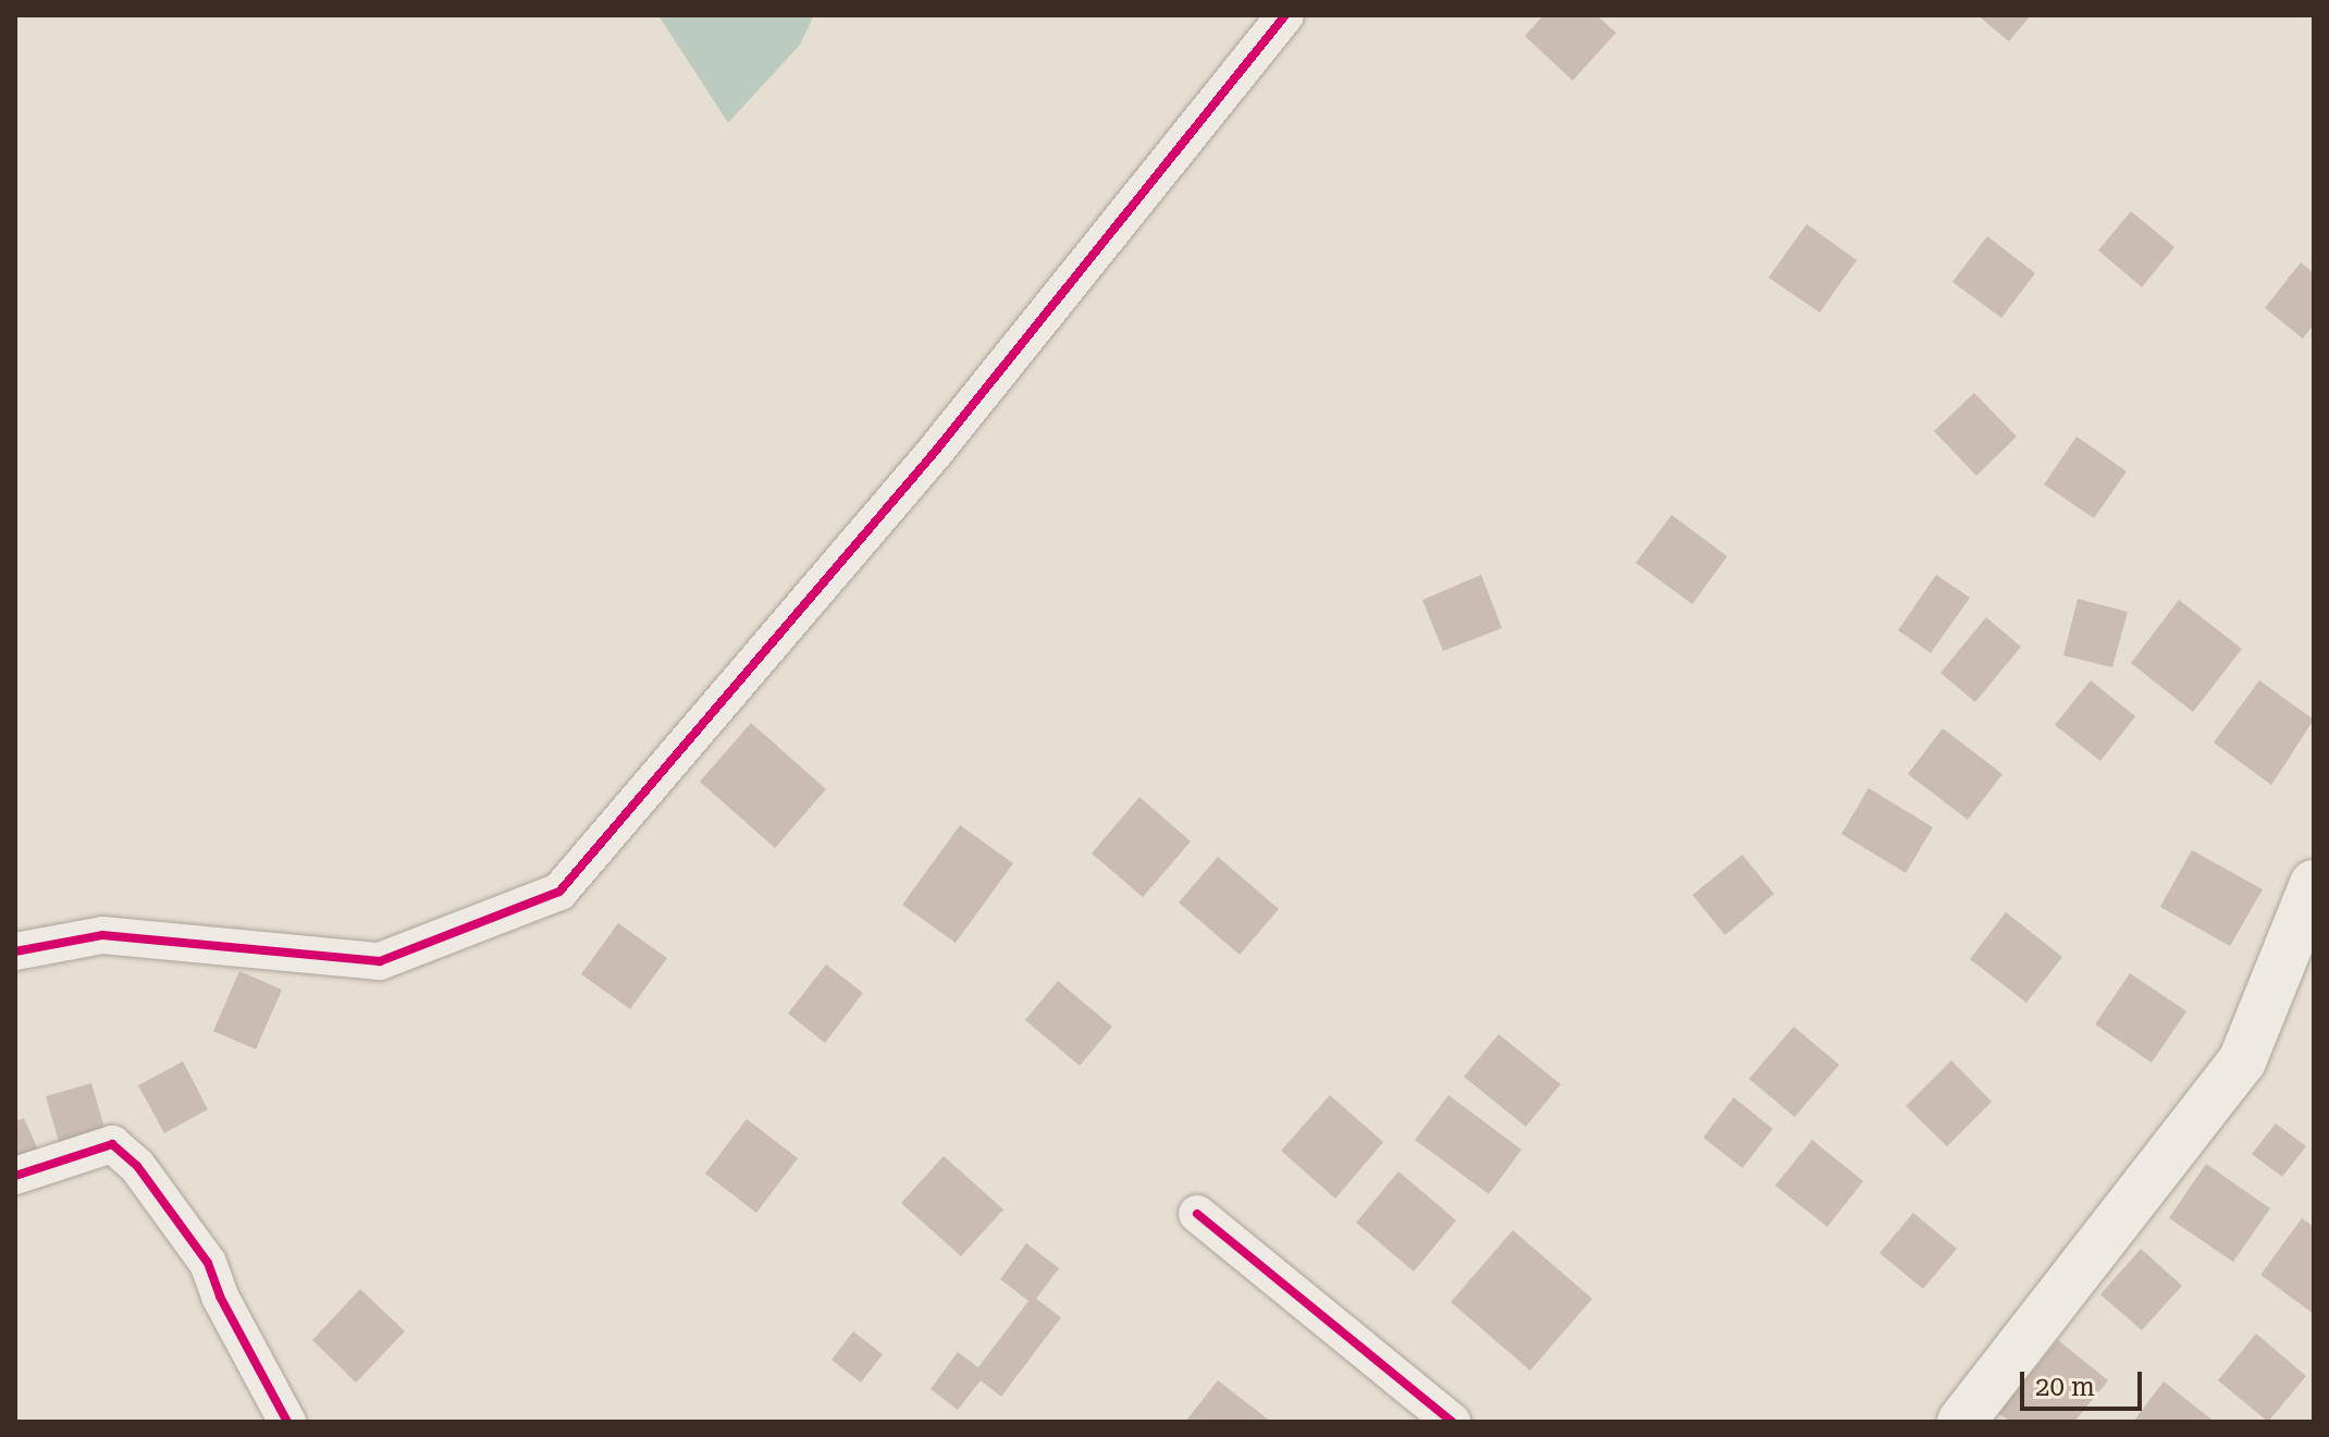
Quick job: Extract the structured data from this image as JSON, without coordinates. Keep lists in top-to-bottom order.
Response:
{
  "scale_bar": "20 m"
}
